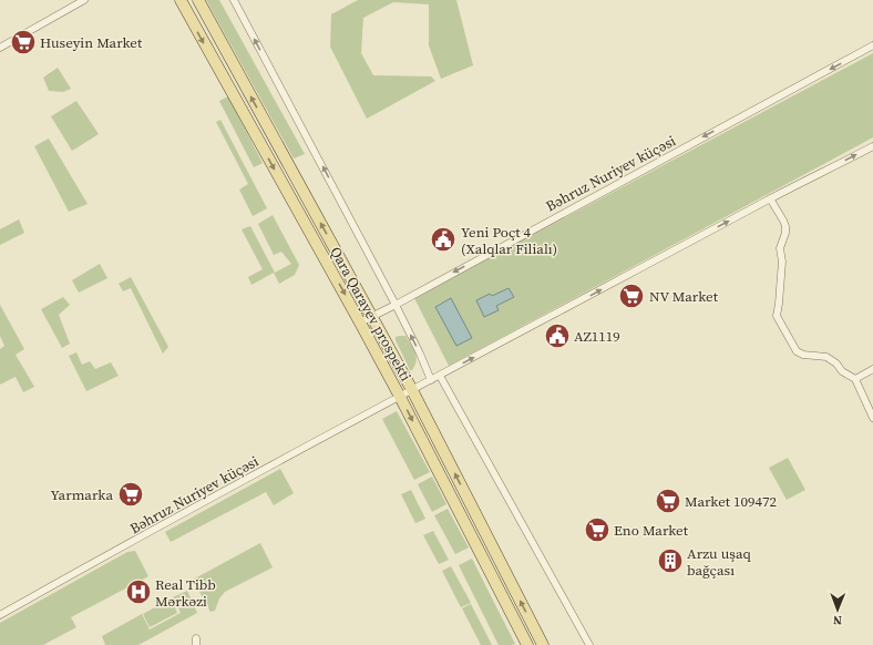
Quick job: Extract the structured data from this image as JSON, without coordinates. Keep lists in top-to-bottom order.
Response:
{
  "streets": {
    "main road": ["Qara Qarayev prospekti"],
    "street": ["Bəhruz Nuriyev küçəsi"]
  },
  "crossings": [
    ["Bəhruz Nuriyev küçəsi", "Qara Qarayev prospekti"]
  ],
  "one_way": ["Bəhruz Nuriyev küçəsi"],
  "places": {
    "supermarket": [
      "Huseyin Market",
      "NV Market",
      "Yarmarka",
      "Market 109472",
      "Eno Market"
    ],
    "public building": ["Yeni Poçt 4 (Xalqlar Filialı)", "AZ1119"],
    "building": ["Arzu uşaq bağçası"],
    "hospital": ["Real Tibb Mərkəzi"]
  },
  "north": "bottom"
}
